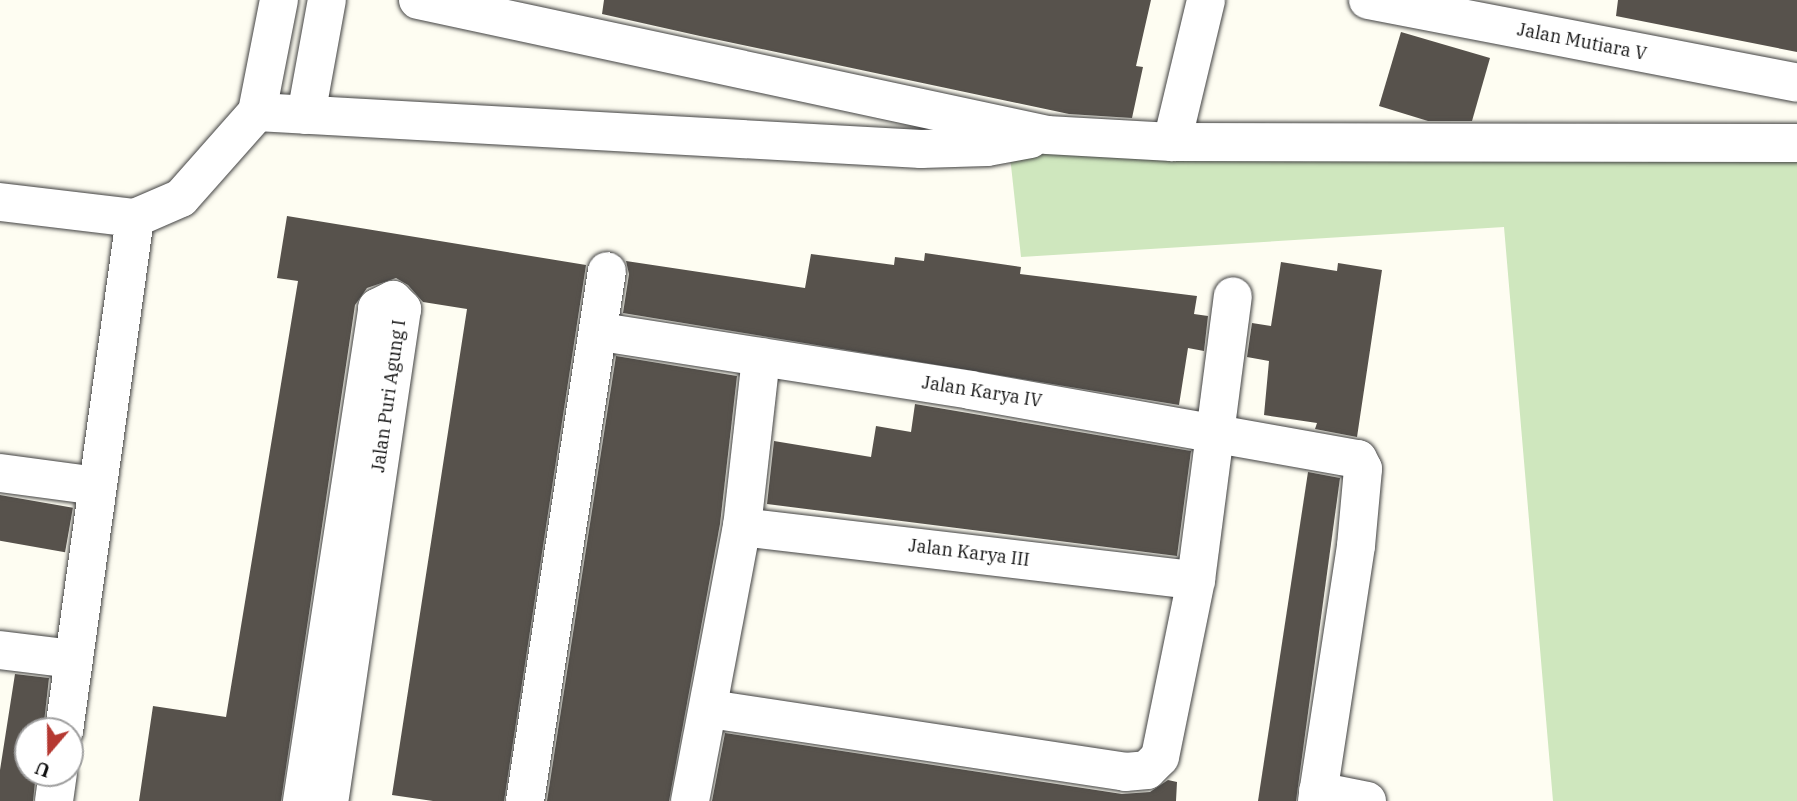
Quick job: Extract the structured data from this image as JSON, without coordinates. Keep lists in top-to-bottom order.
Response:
{
  "streets": {
    "street": [
      "Jalan Mutiara V",
      "Jalan Karya IV",
      "Jalan Puri Agung I",
      "Jalan Karya III"
    ]
  },
  "north": "bottom"
}
